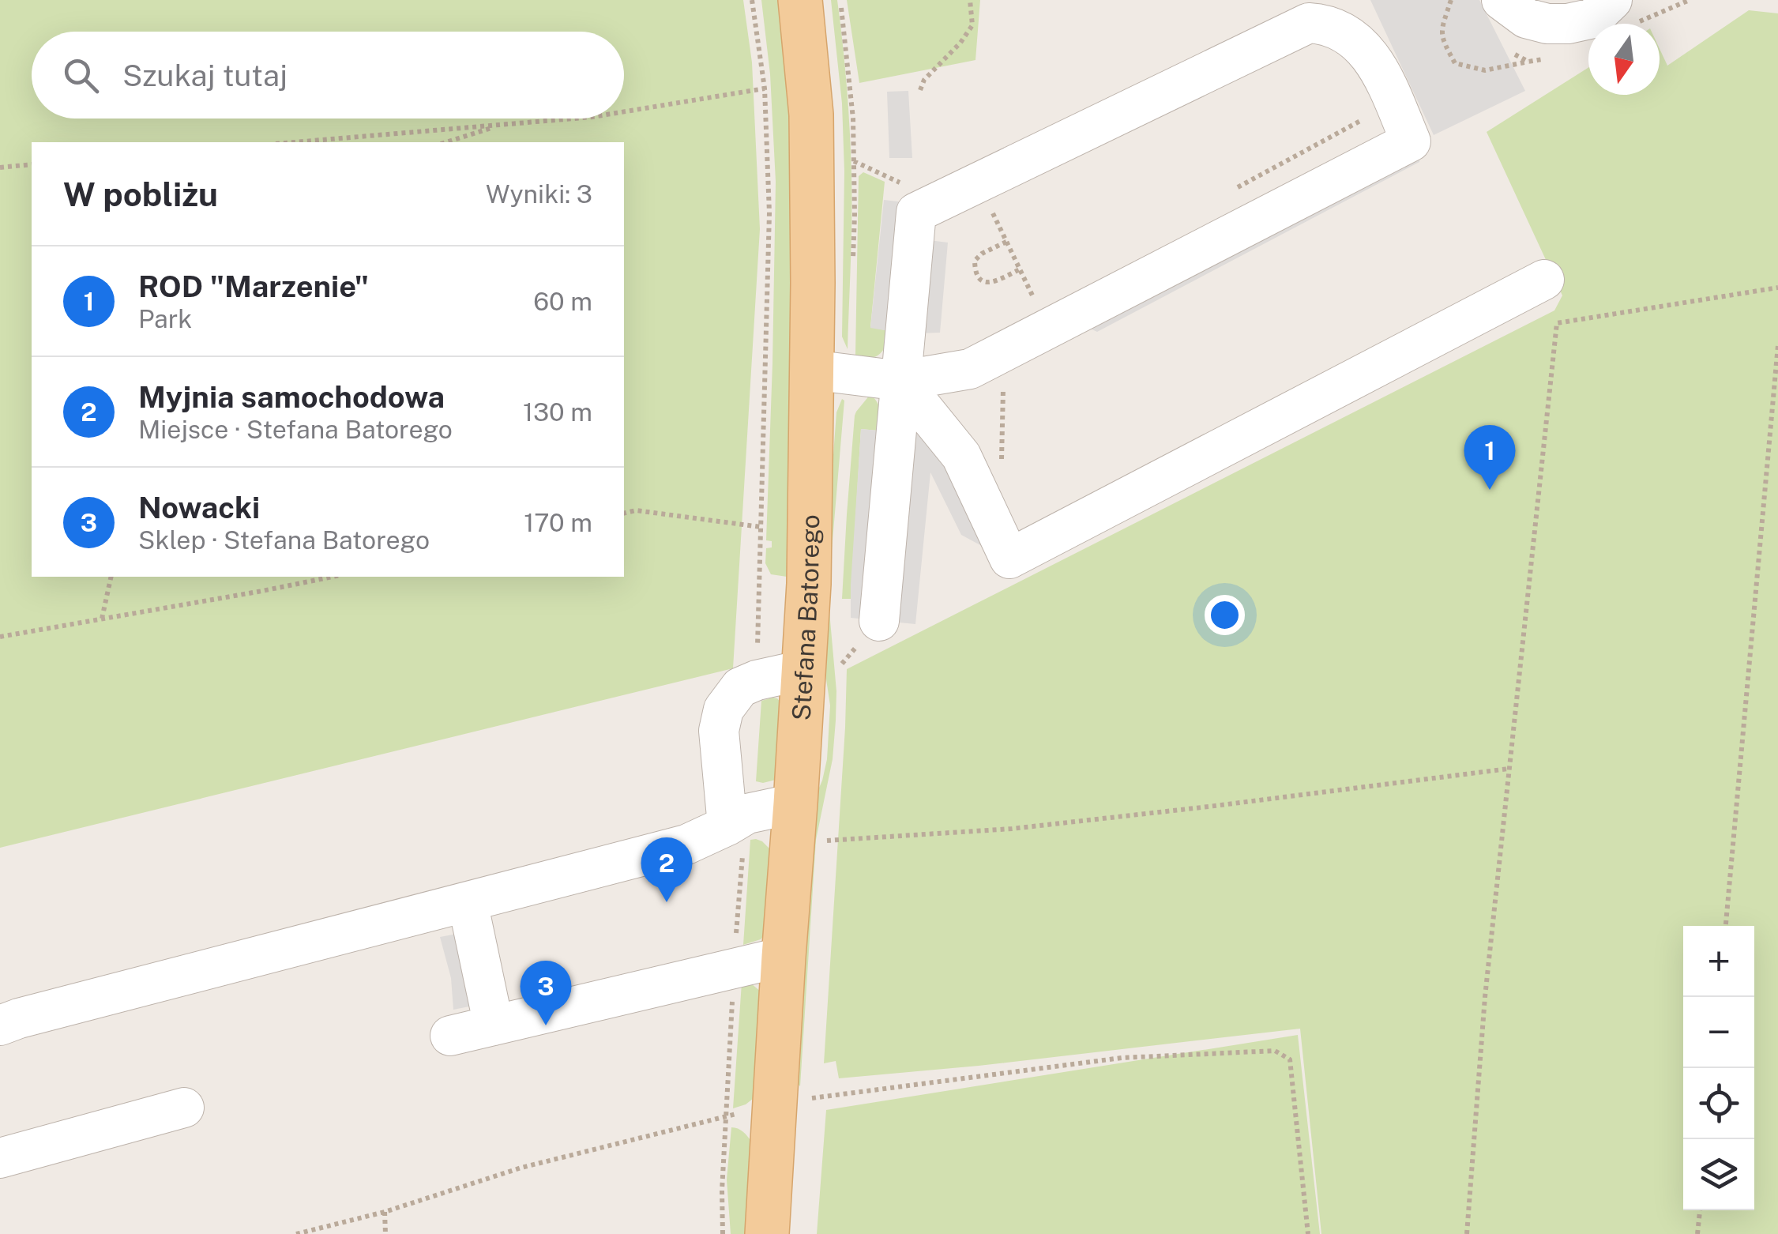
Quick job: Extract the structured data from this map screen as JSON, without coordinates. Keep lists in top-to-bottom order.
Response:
{
  "streets": {
    "main road": ["Stefana Batorego"]
  },
  "north": "bottom",
  "page": {
    "search": "Szukaj tutaj",
    "heading": ["W pobliżu", "Wyniki: 3"],
    "list": [
      {
        "mark": "1",
        "name": "ROD \"Marzenie\"",
        "note": "Park",
        "value": "60 m"
      },
      {
        "mark": "2",
        "name": "Myjnia samochodowa",
        "note": "Miejsce · Stefana Batorego",
        "value": "130 m"
      },
      {
        "mark": "3",
        "name": "Nowacki",
        "note": "Sklep · Stefana Batorego",
        "value": "170 m"
      }
    ],
    "pins": ["1", "2", "3"],
    "map_buttons": ["+", "−"]
  }
}
